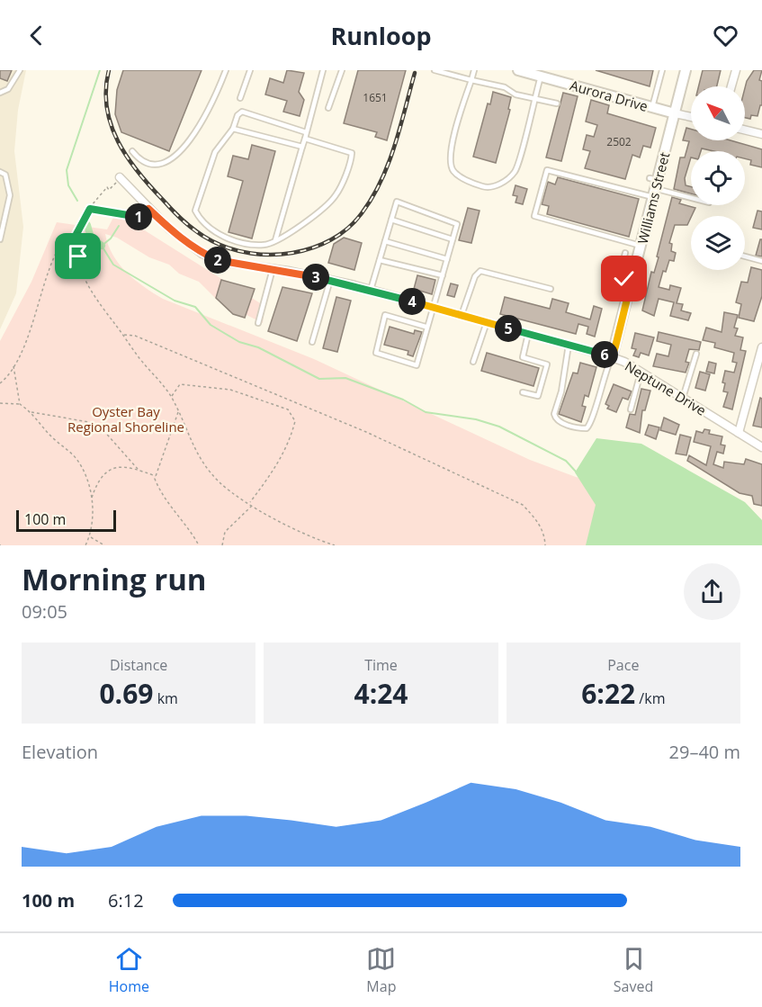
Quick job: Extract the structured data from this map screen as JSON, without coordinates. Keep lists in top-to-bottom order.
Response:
{
  "streets": {
    "street": ["Aurora Drive", "Williams Street", "Neptune Drive"]
  },
  "crossings": [
    ["Aurora Drive", "Williams Street"],
    ["Williams Street", "Neptune Drive"]
  ],
  "parks": ["Oyster Bay Regional Shoreline"],
  "house_numbers": ["1651", "2502"],
  "scale_bar": "100 m",
  "north": "top left",
  "page": {
    "header": "Runloop",
    "pins": [
      "1",
      "2",
      "3",
      "4",
      "5",
      "6"
    ],
    "scale": "100 m",
    "heading": ["Morning run", "09:05"],
    "stats": [
      ["Distance", "0.69 km"],
      ["Time", "4:24"],
      ["Pace", "6:22 /km"]
    ],
    "chart": ["Elevation", "29–40 m"],
    "list": [
      {
        "name": "100 m",
        "note": "6:12"
      }
    ],
    "tabs": ["Home", "Map", "Saved"]
  }
}
